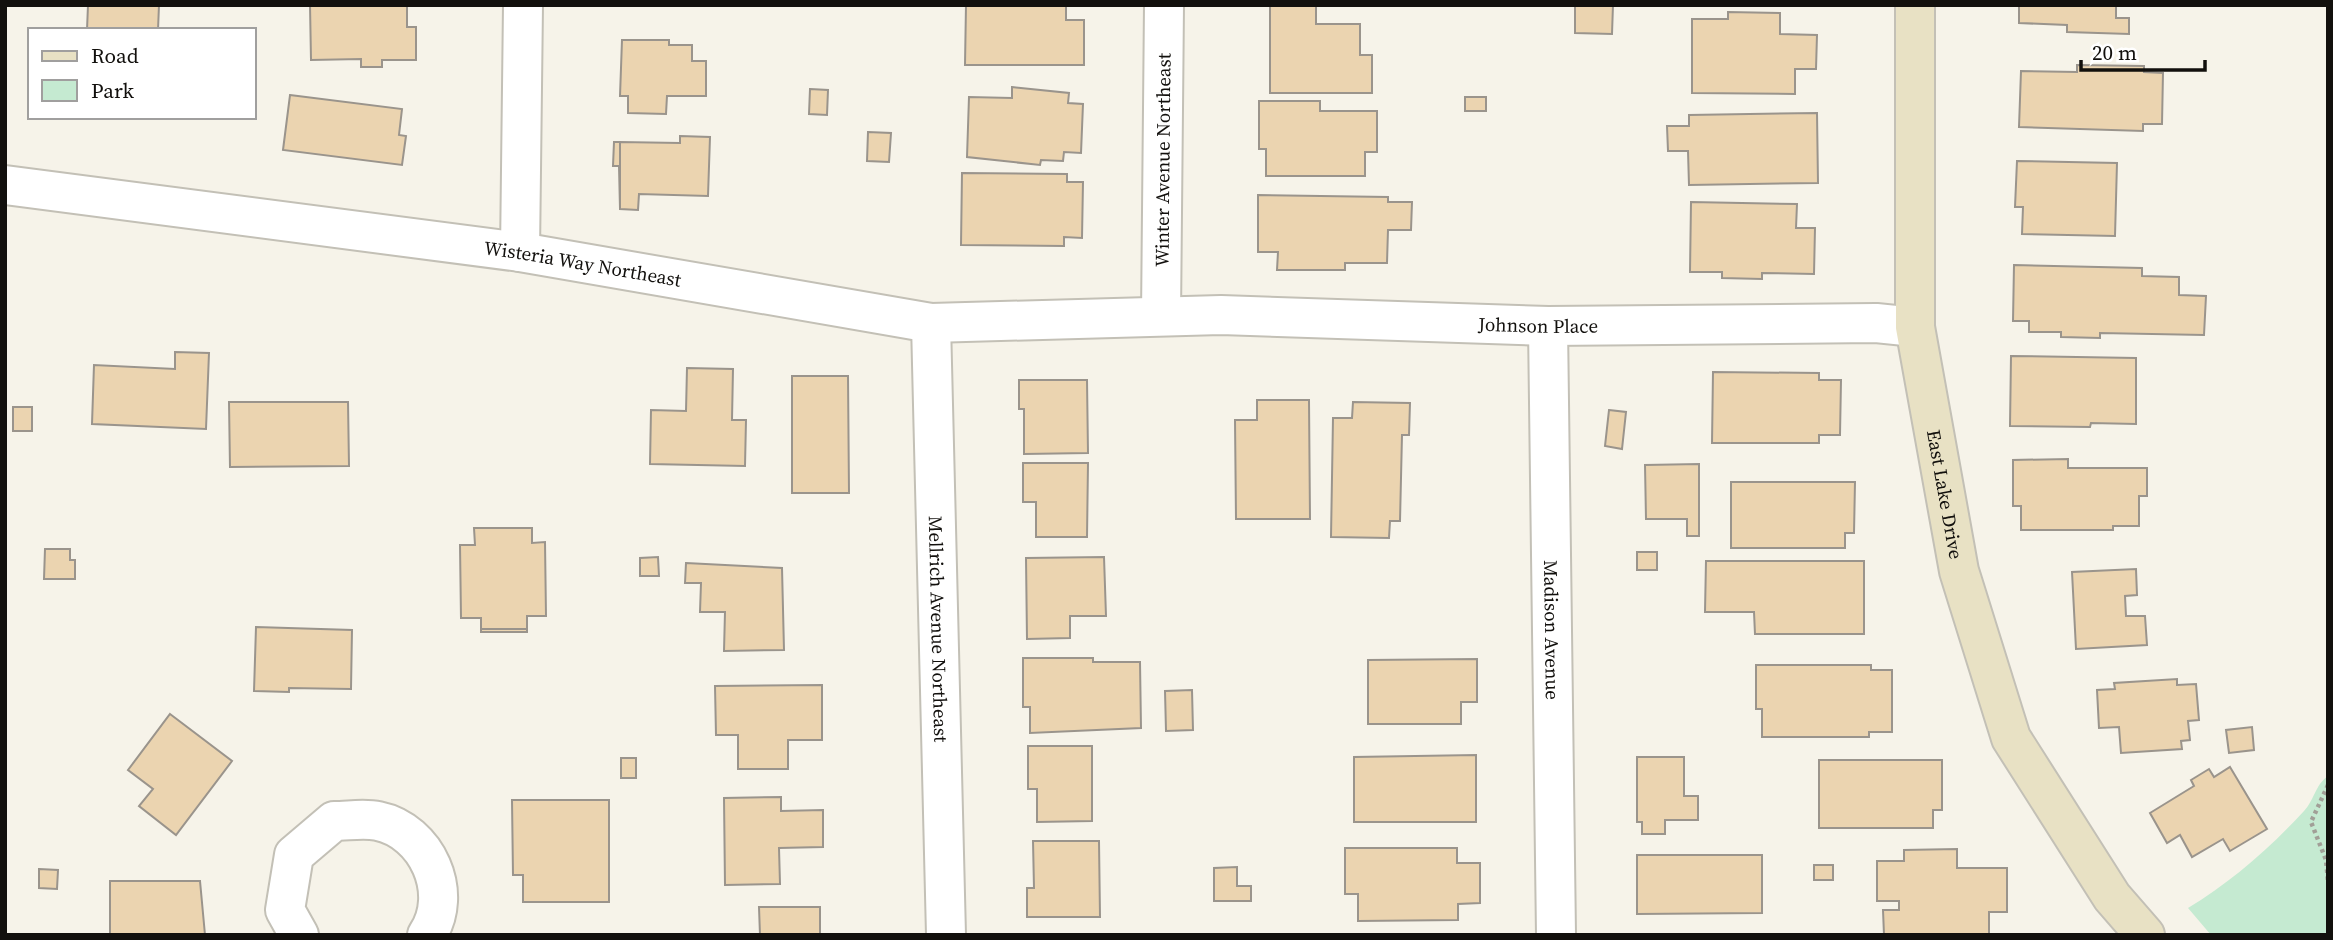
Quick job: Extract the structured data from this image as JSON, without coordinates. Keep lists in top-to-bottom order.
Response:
{
  "streets": {
    "street": [
      "Winter Avenue Northeast",
      "Wisteria Way Northeast",
      "Johnson Place",
      "East Lake Drive",
      "Mellrich Avenue Northeast",
      "Madison Avenue"
    ]
  },
  "crossings": [
    ["Winter Avenue Northeast", "Wisteria Way Northeast"],
    ["Winter Avenue Northeast", "Johnson Place"],
    ["Wisteria Way Northeast", "Johnson Place"],
    ["Wisteria Way Northeast", "Mellrich Avenue Northeast"],
    ["Johnson Place", "East Lake Drive"],
    ["Johnson Place", "Madison Avenue"]
  ],
  "legend": ["Road", "Park"],
  "scale_bar": "20 m"
}
